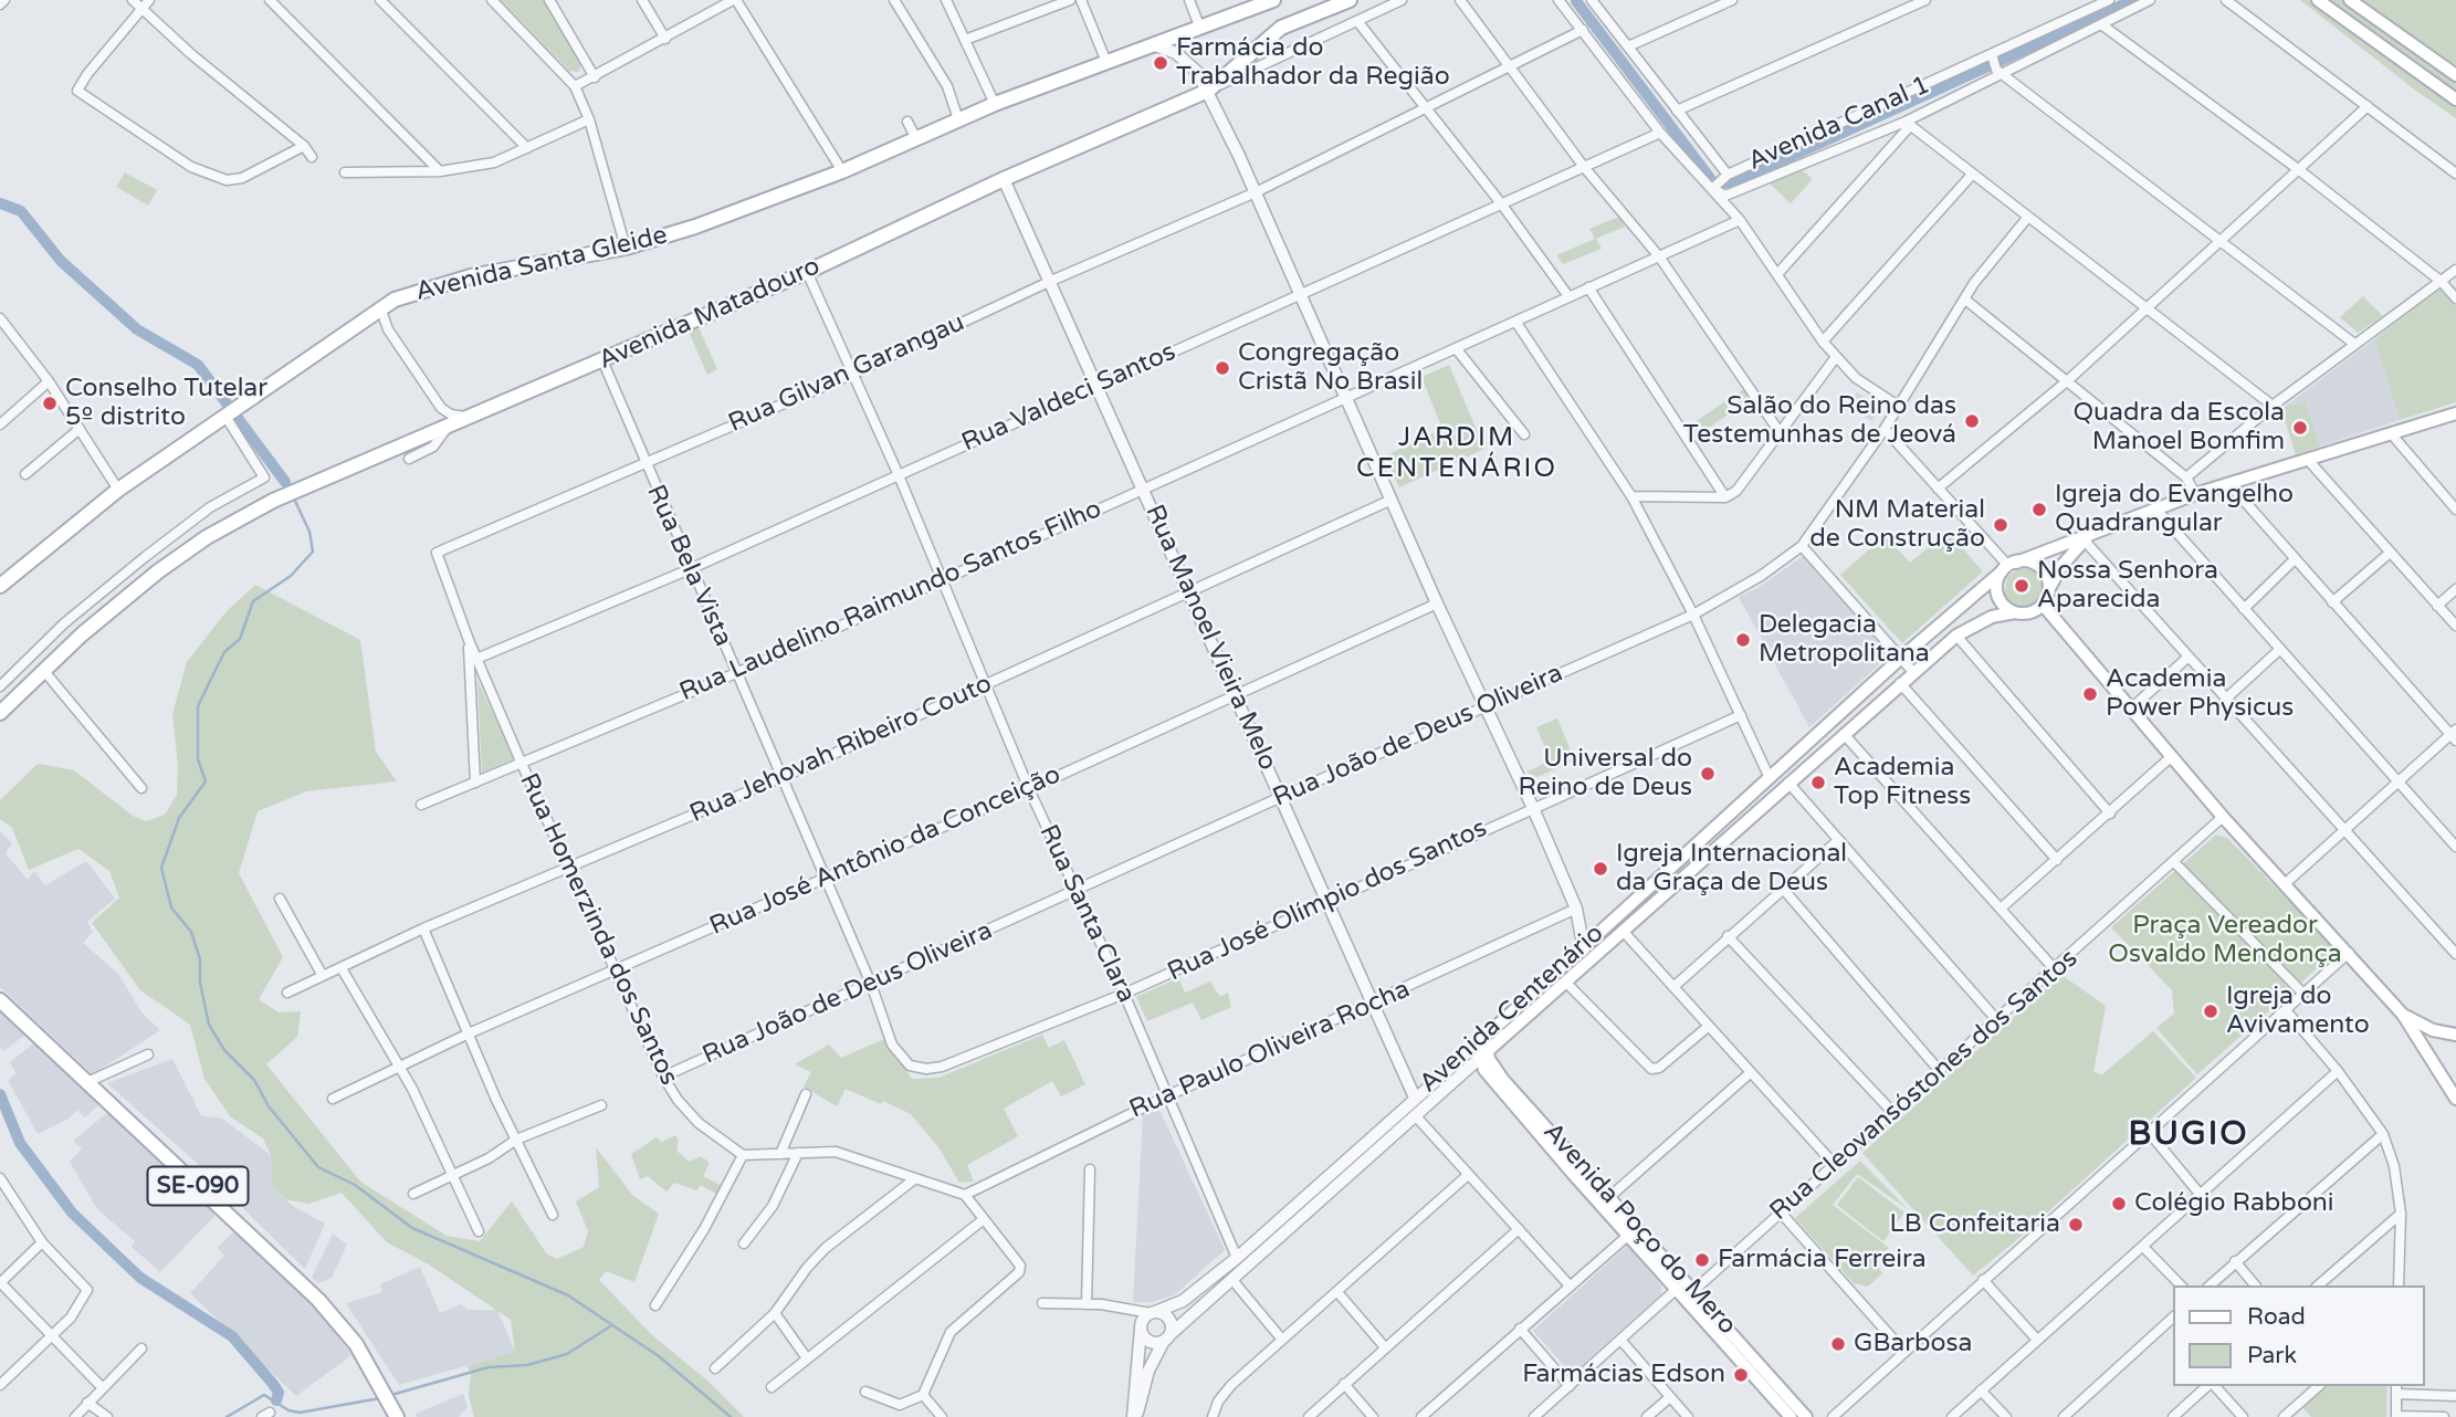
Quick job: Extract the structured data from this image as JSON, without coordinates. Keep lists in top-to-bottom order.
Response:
{
  "streets": {
    "main road": [
      "Avenida Santa Gleide",
      "Avenida Matadouro",
      "Avenida Centenário",
      "SE-090",
      "Avenida Poço do Mero"
    ],
    "street": [
      "Avenida Canal 1",
      "Rua Gilvan Garangau",
      "Rua Valdeci Santos",
      "Rua Bela Vista",
      "Rua Laudelino Raimundo Santos Filho",
      "Rua Manoel Vieira Melo",
      "Rua João de Deus Oliveira",
      "Rua Jehovah Ribeiro Couto",
      "Rua José Antônio da Conceição",
      "Rua José Olímpio dos Santos",
      "Rua Santa Clara",
      "Rua Homerzinda dos Santos",
      "Rua Paulo Oliveira Rocha",
      "Rua Cleovansóstones dos Santos"
    ]
  },
  "crossings": [
    ["Avenida Matadouro", "Rua Bela Vista"],
    ["Avenida Matadouro", "Rua Manoel Vieira Melo"],
    ["Avenida Matadouro", "Rua Santa Clara"],
    ["Rua Gilvan Garangau", "Rua Bela Vista"],
    ["Rua Gilvan Garangau", "Rua Manoel Vieira Melo"],
    ["Rua Gilvan Garangau", "Rua Santa Clara"],
    ["Rua Gilvan Garangau", "Rua Homerzinda dos Santos"],
    ["Rua Valdeci Santos", "Rua Bela Vista"],
    ["Rua Valdeci Santos", "Rua Manoel Vieira Melo"],
    ["Rua Valdeci Santos", "Rua Santa Clara"],
    ["Rua Valdeci Santos", "Rua Homerzinda dos Santos"],
    ["Rua Bela Vista", "Rua Laudelino Raimundo Santos Filho"],
    ["Rua Bela Vista", "Rua João de Deus Oliveira"],
    ["Rua Bela Vista", "Rua Jehovah Ribeiro Couto"],
    ["Rua Bela Vista", "Rua José Antônio da Conceição"],
    ["Rua Bela Vista", "Rua José Olímpio dos Santos"],
    ["Rua Laudelino Raimundo Santos Filho", "Rua Manoel Vieira Melo"],
    ["Rua Laudelino Raimundo Santos Filho", "Rua Santa Clara"],
    ["Rua Laudelino Raimundo Santos Filho", "Rua Homerzinda dos Santos"],
    ["Rua Manoel Vieira Melo", "Rua João de Deus Oliveira"],
    ["Rua Manoel Vieira Melo", "Rua Jehovah Ribeiro Couto"],
    ["Rua Manoel Vieira Melo", "Rua José Antônio da Conceição"],
    ["Rua Manoel Vieira Melo", "Rua José Olímpio dos Santos"],
    ["Rua Manoel Vieira Melo", "Avenida Centenário"],
    ["Rua Manoel Vieira Melo", "Rua Paulo Oliveira Rocha"],
    ["Rua João de Deus Oliveira", "Rua Santa Clara"],
    ["Rua João de Deus Oliveira", "Rua Homerzinda dos Santos"],
    ["Rua Jehovah Ribeiro Couto", "Rua Santa Clara"],
    ["Rua Jehovah Ribeiro Couto", "Rua Homerzinda dos Santos"],
    ["Rua José Antônio da Conceição", "Rua Santa Clara"],
    ["Rua José Antônio da Conceição", "Rua Homerzinda dos Santos"],
    ["Rua José Olímpio dos Santos", "Rua Santa Clara"],
    ["Rua Santa Clara", "Avenida Centenário"],
    ["Rua Santa Clara", "Rua Paulo Oliveira Rocha"],
    ["Avenida Centenário", "Avenida Poço do Mero"],
    ["Rua Cleovansóstones dos Santos", "Avenida Poço do Mero"]
  ],
  "districts": ["JARDIM CENTENÁRIO", "BUGIO"],
  "parks": ["Praça Vereador Osvaldo Mendonça"],
  "places": [
    "Farmácia do Trabalhador da Região",
    "Congregação Cristã No Brasil",
    "Conselho Tutelar 5º distrito",
    "Salão do Reino das Testemunhas de Jeová",
    "Quadra da Escola Manoel Bomfim",
    "Igreja do Evangelho Quadrangular",
    "NM Material de Construção",
    "Nossa Senhora Aparecida",
    "Delegacia Metropolitana",
    "Academia Power Physicus",
    "Universal do Reino de Deus",
    "Academia Top Fitness",
    "Igreja Internacional da Graça de Deus",
    "Igreja do Avivamento",
    "Colégio Rabboni",
    "LB Confeitaria",
    "Farmácia Ferreira",
    "GBarbosa",
    "Farmácias Edson"
  ],
  "legend": ["Road", "Park"]
}
